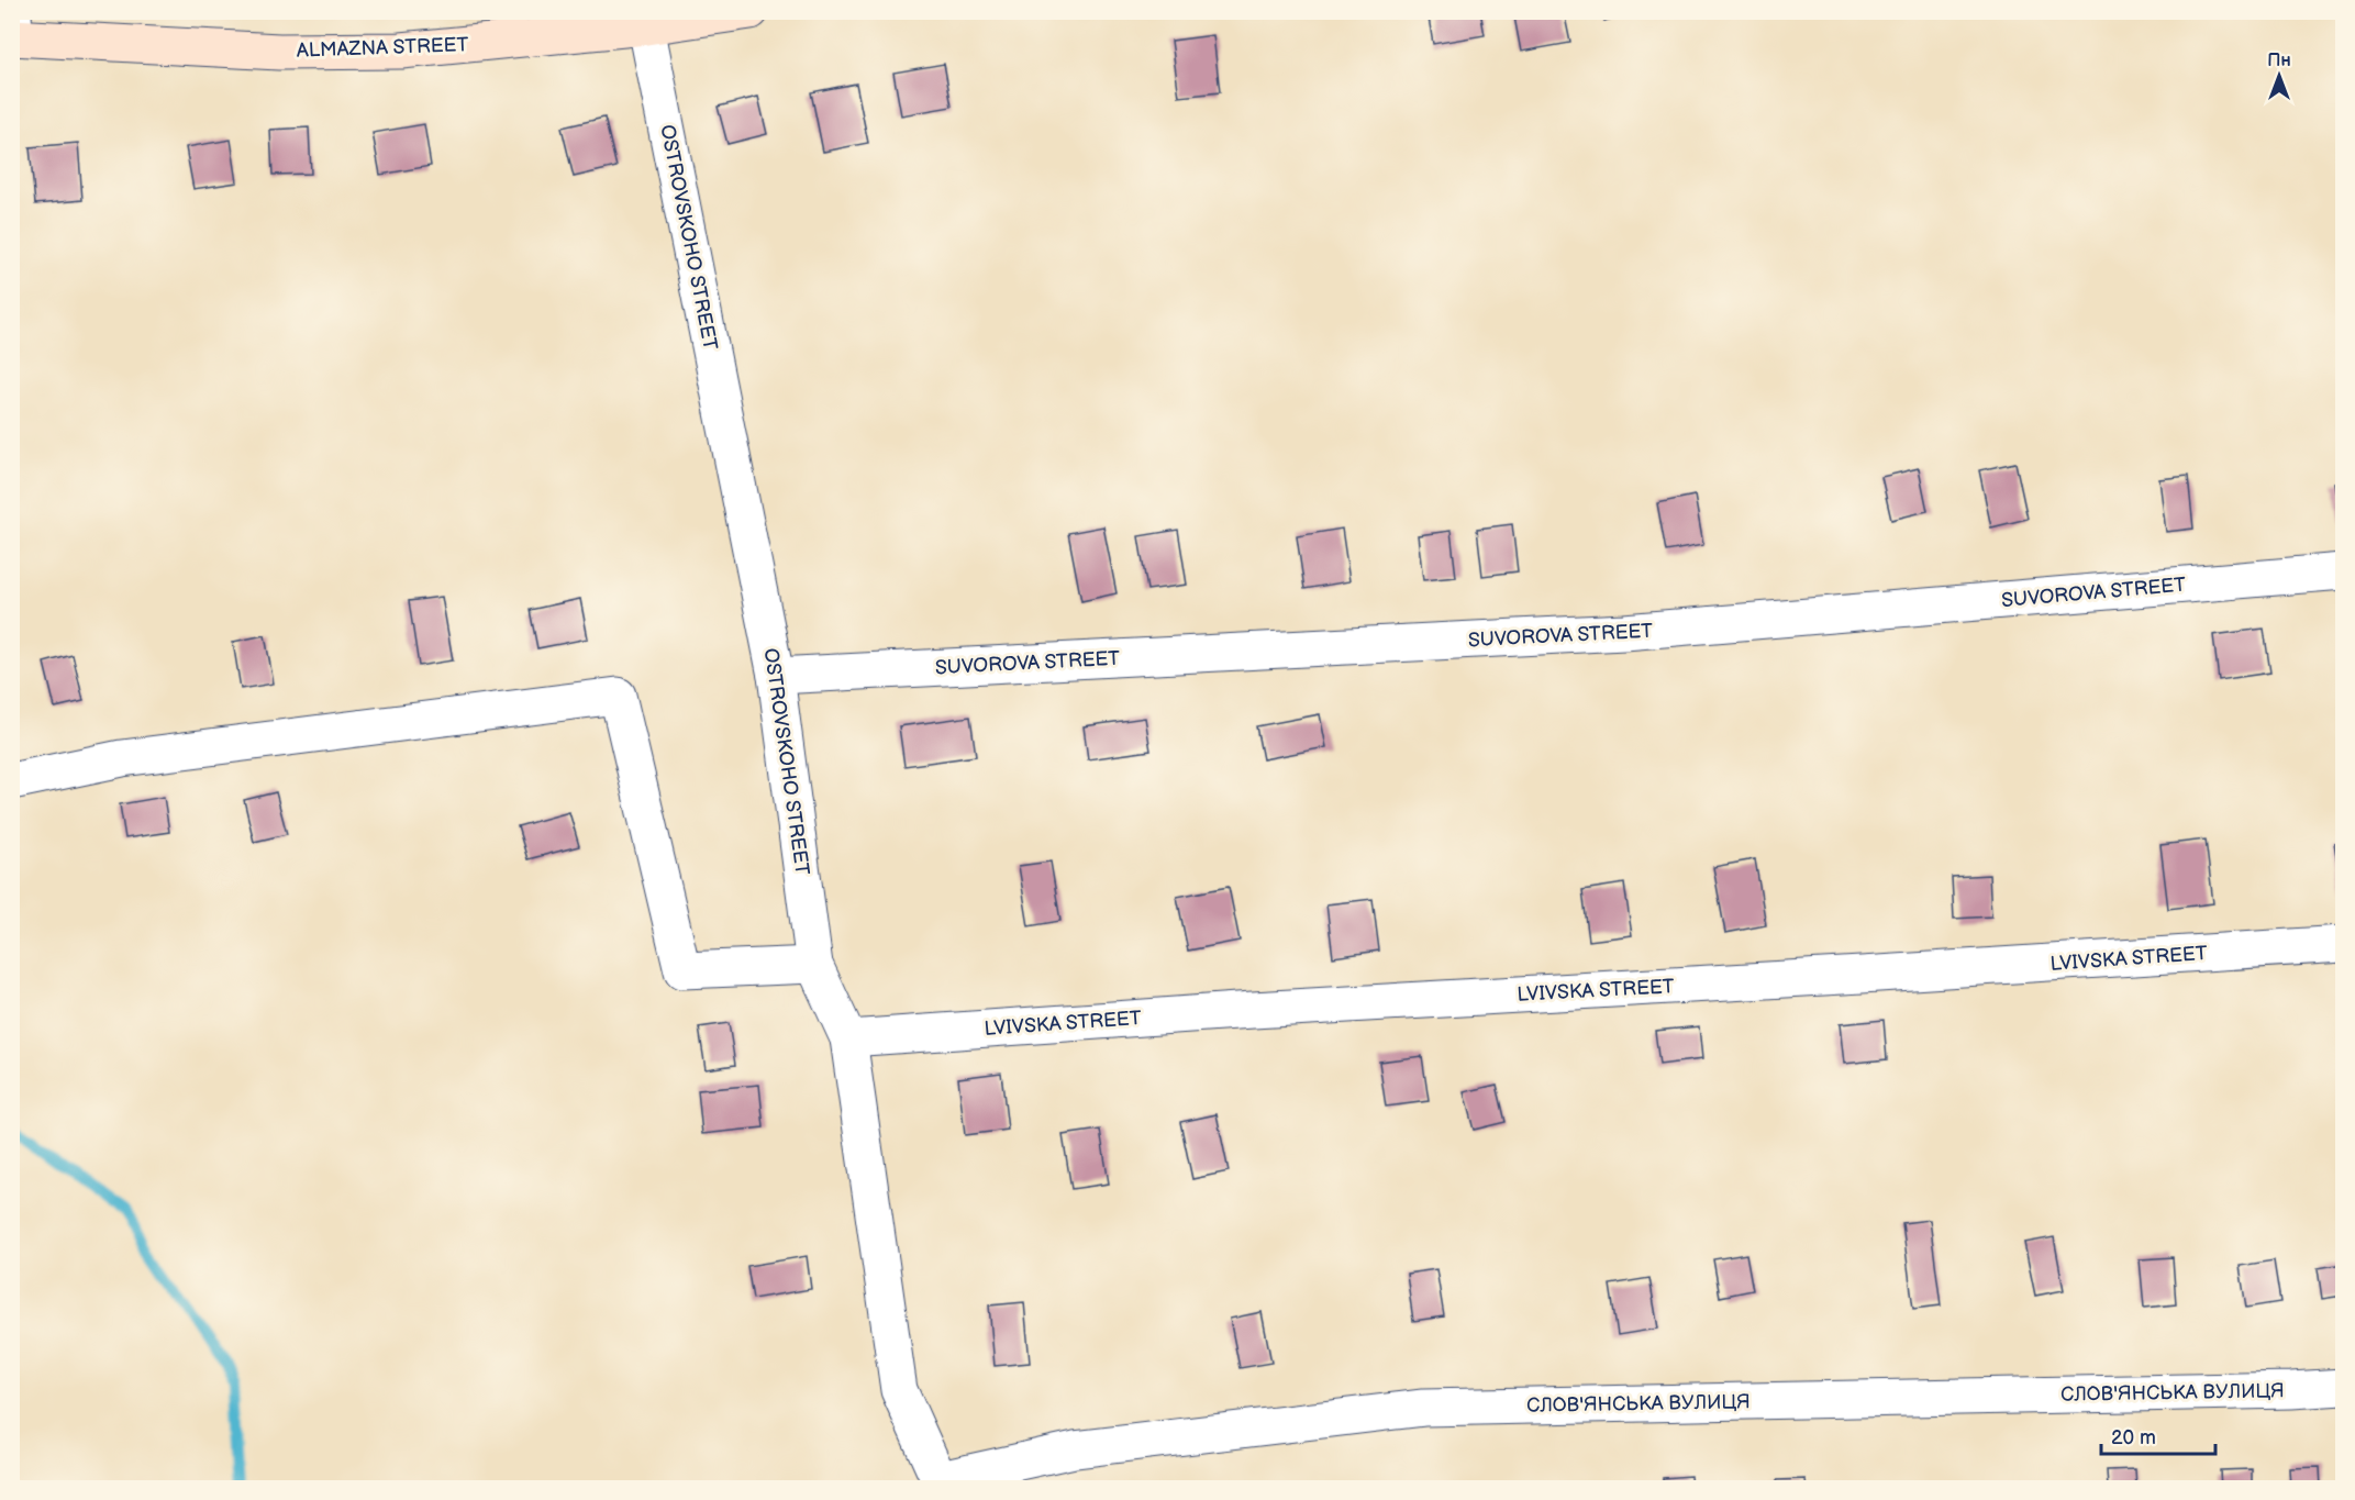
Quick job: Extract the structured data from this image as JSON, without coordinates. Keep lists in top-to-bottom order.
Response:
{
  "streets": {
    "main road": ["ALMAZNA STREET"],
    "street": [
      "OSTROVSKOHO STREET",
      "SUVOROVA STREET",
      "LVIVSKA STREET",
      "СЛОВ'ЯНСЬКА ВУЛИЦЯ"
    ]
  },
  "crossings": [
    ["ALMAZNA STREET", "OSTROVSKOHO STREET"],
    ["OSTROVSKOHO STREET", "SUVOROVA STREET"],
    ["OSTROVSKOHO STREET", "LVIVSKA STREET"],
    ["OSTROVSKOHO STREET", "СЛОВ'ЯНСЬКА ВУЛИЦЯ"]
  ],
  "scale_bar": "20 m",
  "north": "top"
}
